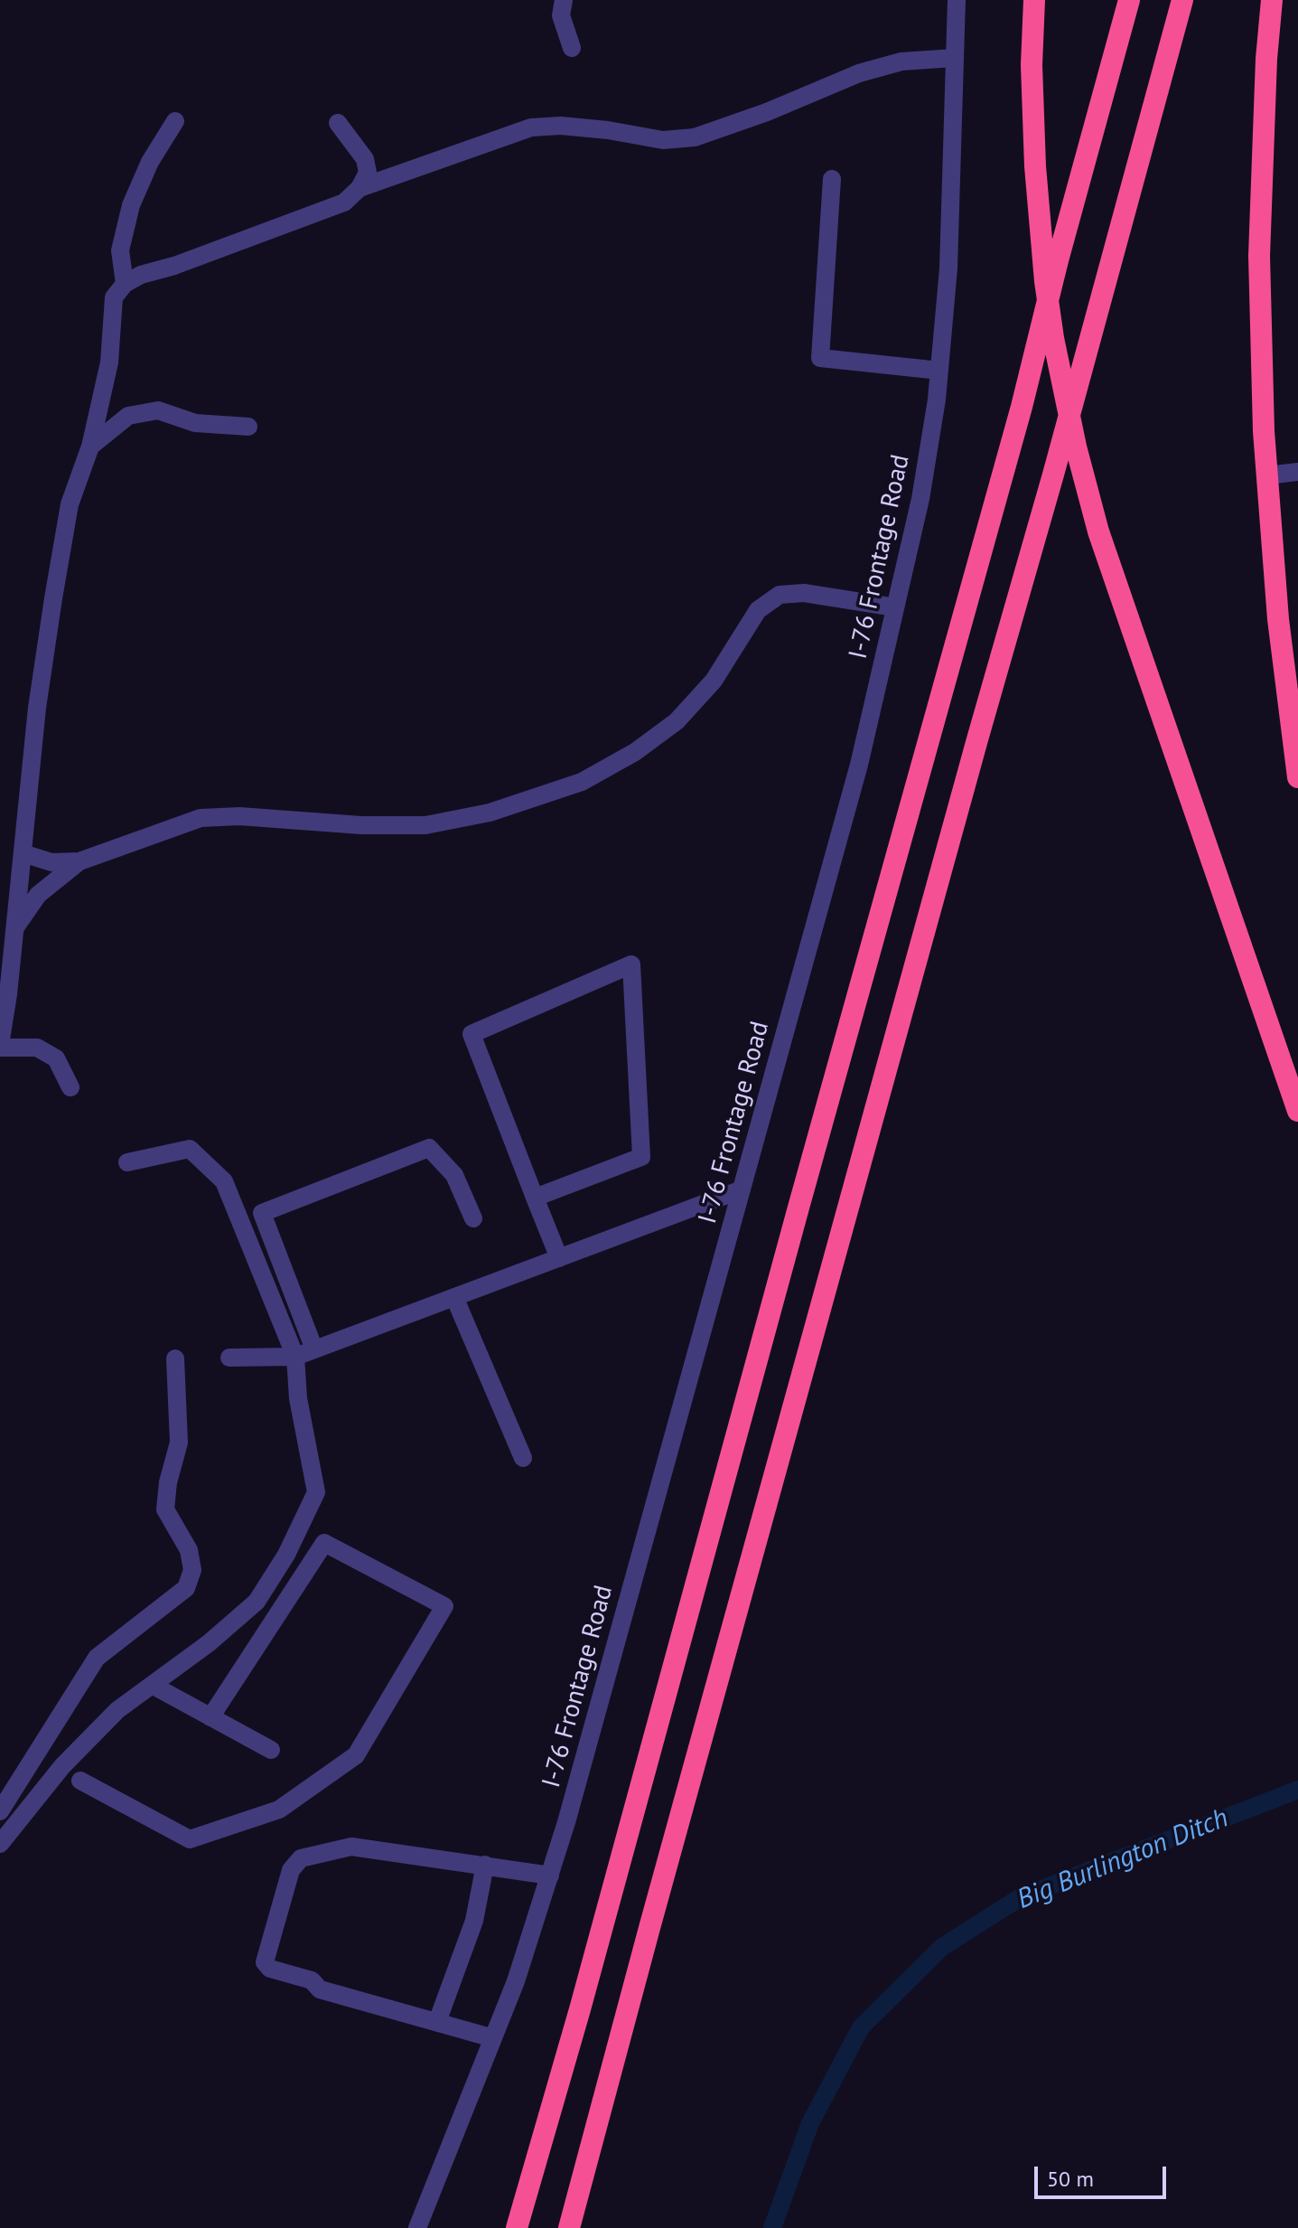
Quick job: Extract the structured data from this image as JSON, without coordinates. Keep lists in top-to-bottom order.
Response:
{
  "streets": {
    "street": ["I-76 Frontage Road"]
  },
  "water": ["Big Burlington Ditch"],
  "scale_bar": "50 m"
}
